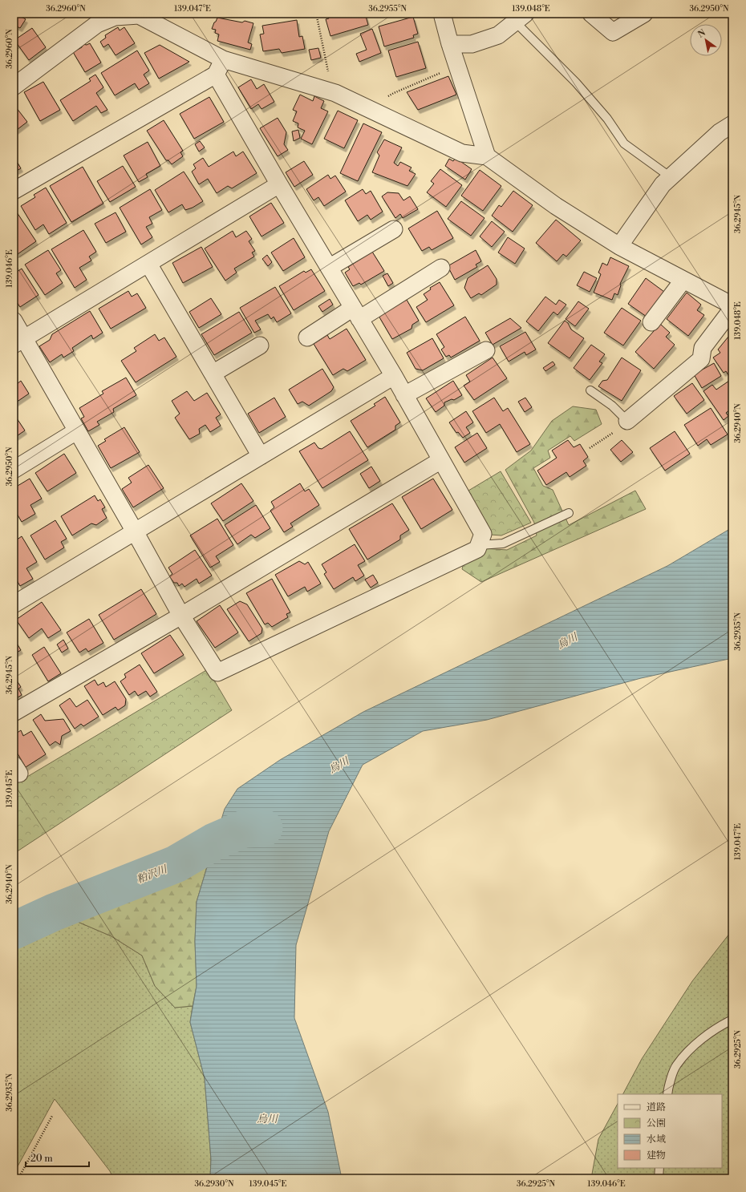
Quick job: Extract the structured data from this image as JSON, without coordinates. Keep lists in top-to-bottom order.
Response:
{
  "water": ["烏川", "粕沢川"],
  "legend": [
    "道路",
    "公園",
    "水域",
    "建物"
  ],
  "scale_bar": "20 m",
  "north": "top left",
  "coordinates": [
    "36.2960°N",
    "139.047°E",
    "36.2955°N",
    "139.048°E",
    "36.2950°N",
    "36.2945°N",
    "139.046°E",
    "36.2940°N",
    "36.2935°N",
    "139.045°E",
    "36.2925°N",
    "36.2930°N"
  ]
}
